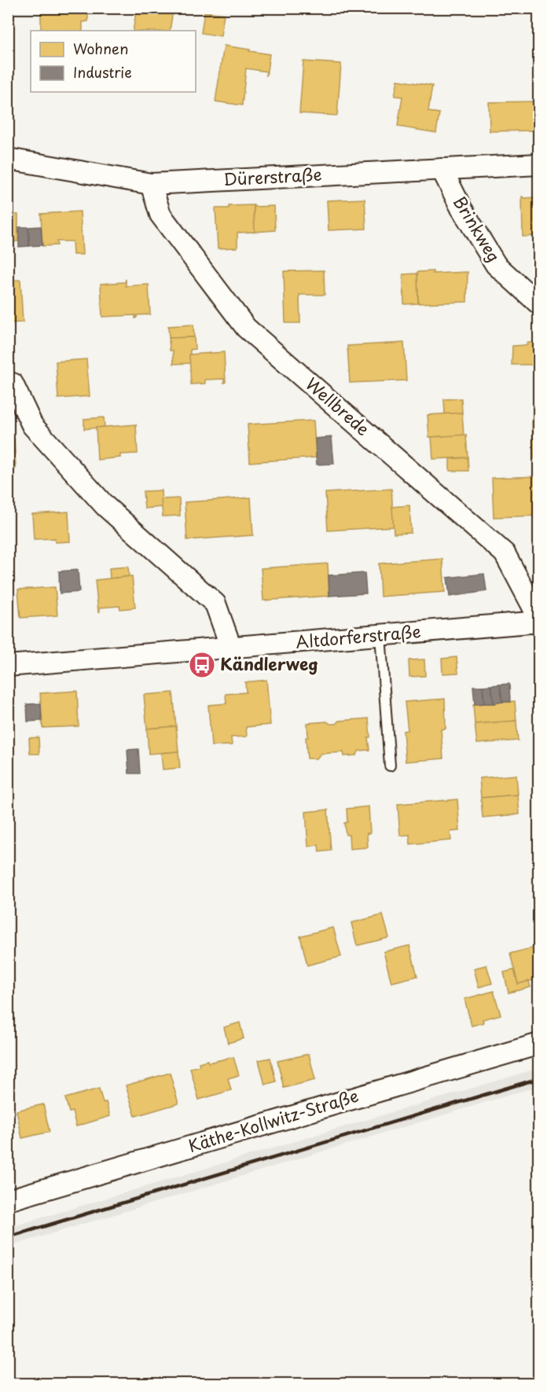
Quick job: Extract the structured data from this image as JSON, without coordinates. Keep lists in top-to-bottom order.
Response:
{
  "streets": {
    "street": [
      "Dürerstraße",
      "Brinkweg",
      "Wellbrede",
      "Altdorferstraße",
      "Käthe-Kollwitz-Straße"
    ]
  },
  "crossings": [
    ["Dürerstraße", "Brinkweg"],
    ["Dürerstraße", "Wellbrede"],
    ["Wellbrede", "Altdorferstraße"]
  ],
  "places": {
    "bus stop": ["Kändlerweg"]
  },
  "legend": ["Wohnen", "Industrie"]
}
